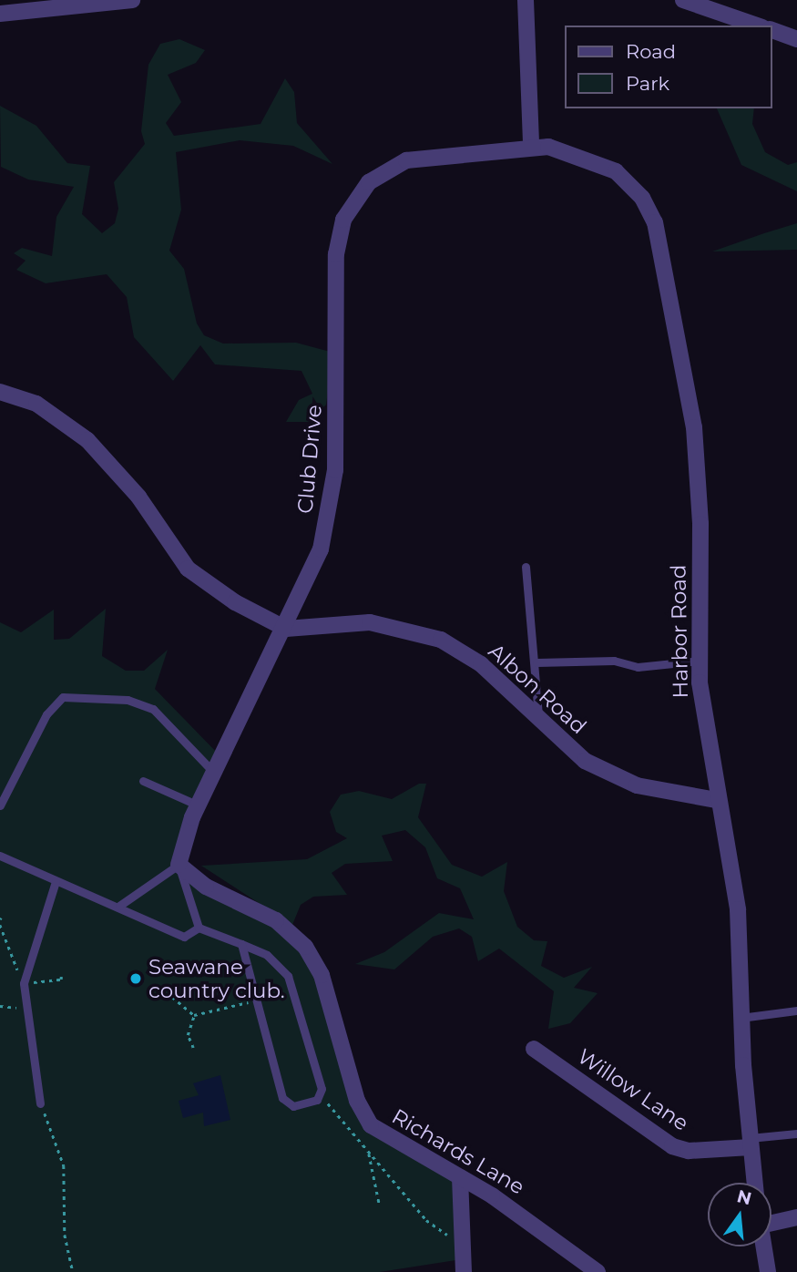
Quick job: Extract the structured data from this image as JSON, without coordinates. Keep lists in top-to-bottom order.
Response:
{
  "streets": {
    "street": [
      "Club Drive",
      "Harbor Road",
      "Albon Road",
      "Willow Lane",
      "Richards Lane"
    ]
  },
  "crossings": [
    ["Club Drive", "Harbor Road"],
    ["Club Drive", "Albon Road"],
    ["Club Drive", "Richards Lane"],
    ["Harbor Road", "Albon Road"],
    ["Harbor Road", "Willow Lane"]
  ],
  "places": ["Seawane country club."],
  "legend": ["Road", "Park"],
  "north": "top"
}
